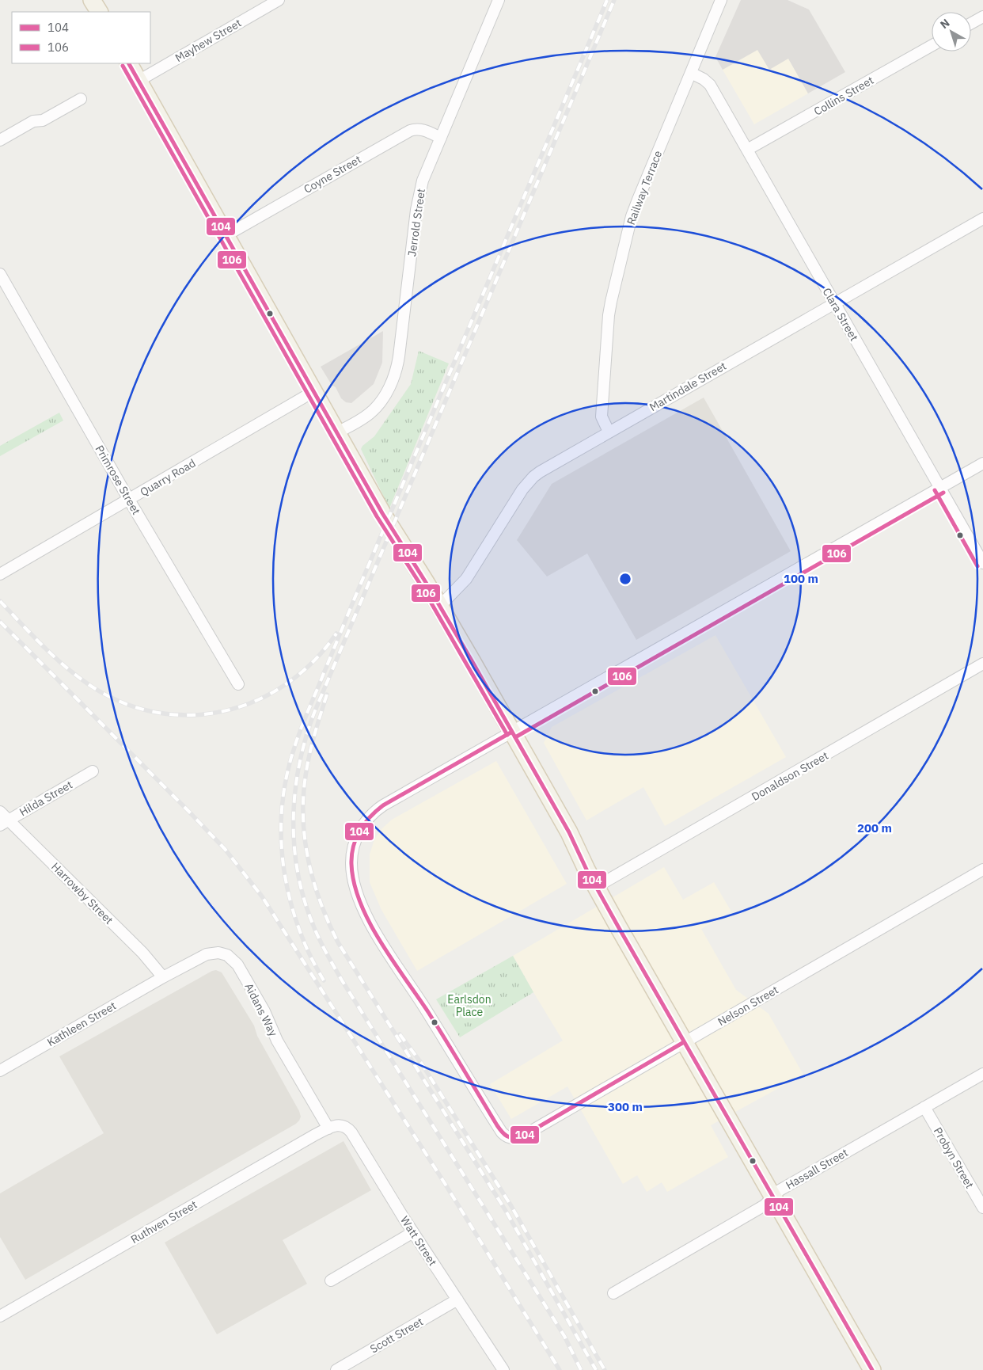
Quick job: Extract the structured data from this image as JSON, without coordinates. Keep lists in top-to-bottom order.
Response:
{
  "streets": {
    "street": [
      "Mayhew Street",
      "Collins Street",
      "Coyne Street",
      "Railway Terrace",
      "Jerrold Street",
      "Clara Street",
      "Martindale Street",
      "Quarry Road",
      "Primrose Street",
      "Donaldson Street",
      "Hilda Street",
      "Harrowby Street",
      "Nelson Street",
      "Aidans Way",
      "Kathleen Street",
      "Probyn Street",
      "Hassall Street",
      "Ruthven Street",
      "Watt Street",
      "Scott Street"
    ]
  },
  "crossings": [
    ["Collins Street", "Clara Street"],
    ["Coyne Street", "Jerrold Street"],
    ["Railway Terrace", "Clara Street"],
    ["Railway Terrace", "Martindale Street"],
    ["Clara Street", "Martindale Street"],
    ["Quarry Road", "Primrose Street"],
    ["Hilda Street", "Harrowby Street"],
    ["Harrowby Street", "Aidans Way"],
    ["Harrowby Street", "Kathleen Street"],
    ["Aidans Way", "Kathleen Street"],
    ["Aidans Way", "Ruthven Street"],
    ["Aidans Way", "Watt Street"],
    ["Probyn Street", "Hassall Street"],
    ["Ruthven Street", "Watt Street"],
    ["Watt Street", "Scott Street"]
  ],
  "parks": ["Earlsdon Place"],
  "lines": ["transit line 104", "transit line 106"],
  "legend": ["104", "106"],
  "north": "top left",
  "rings": ["100 m", "200 m", "300 m"]
}
